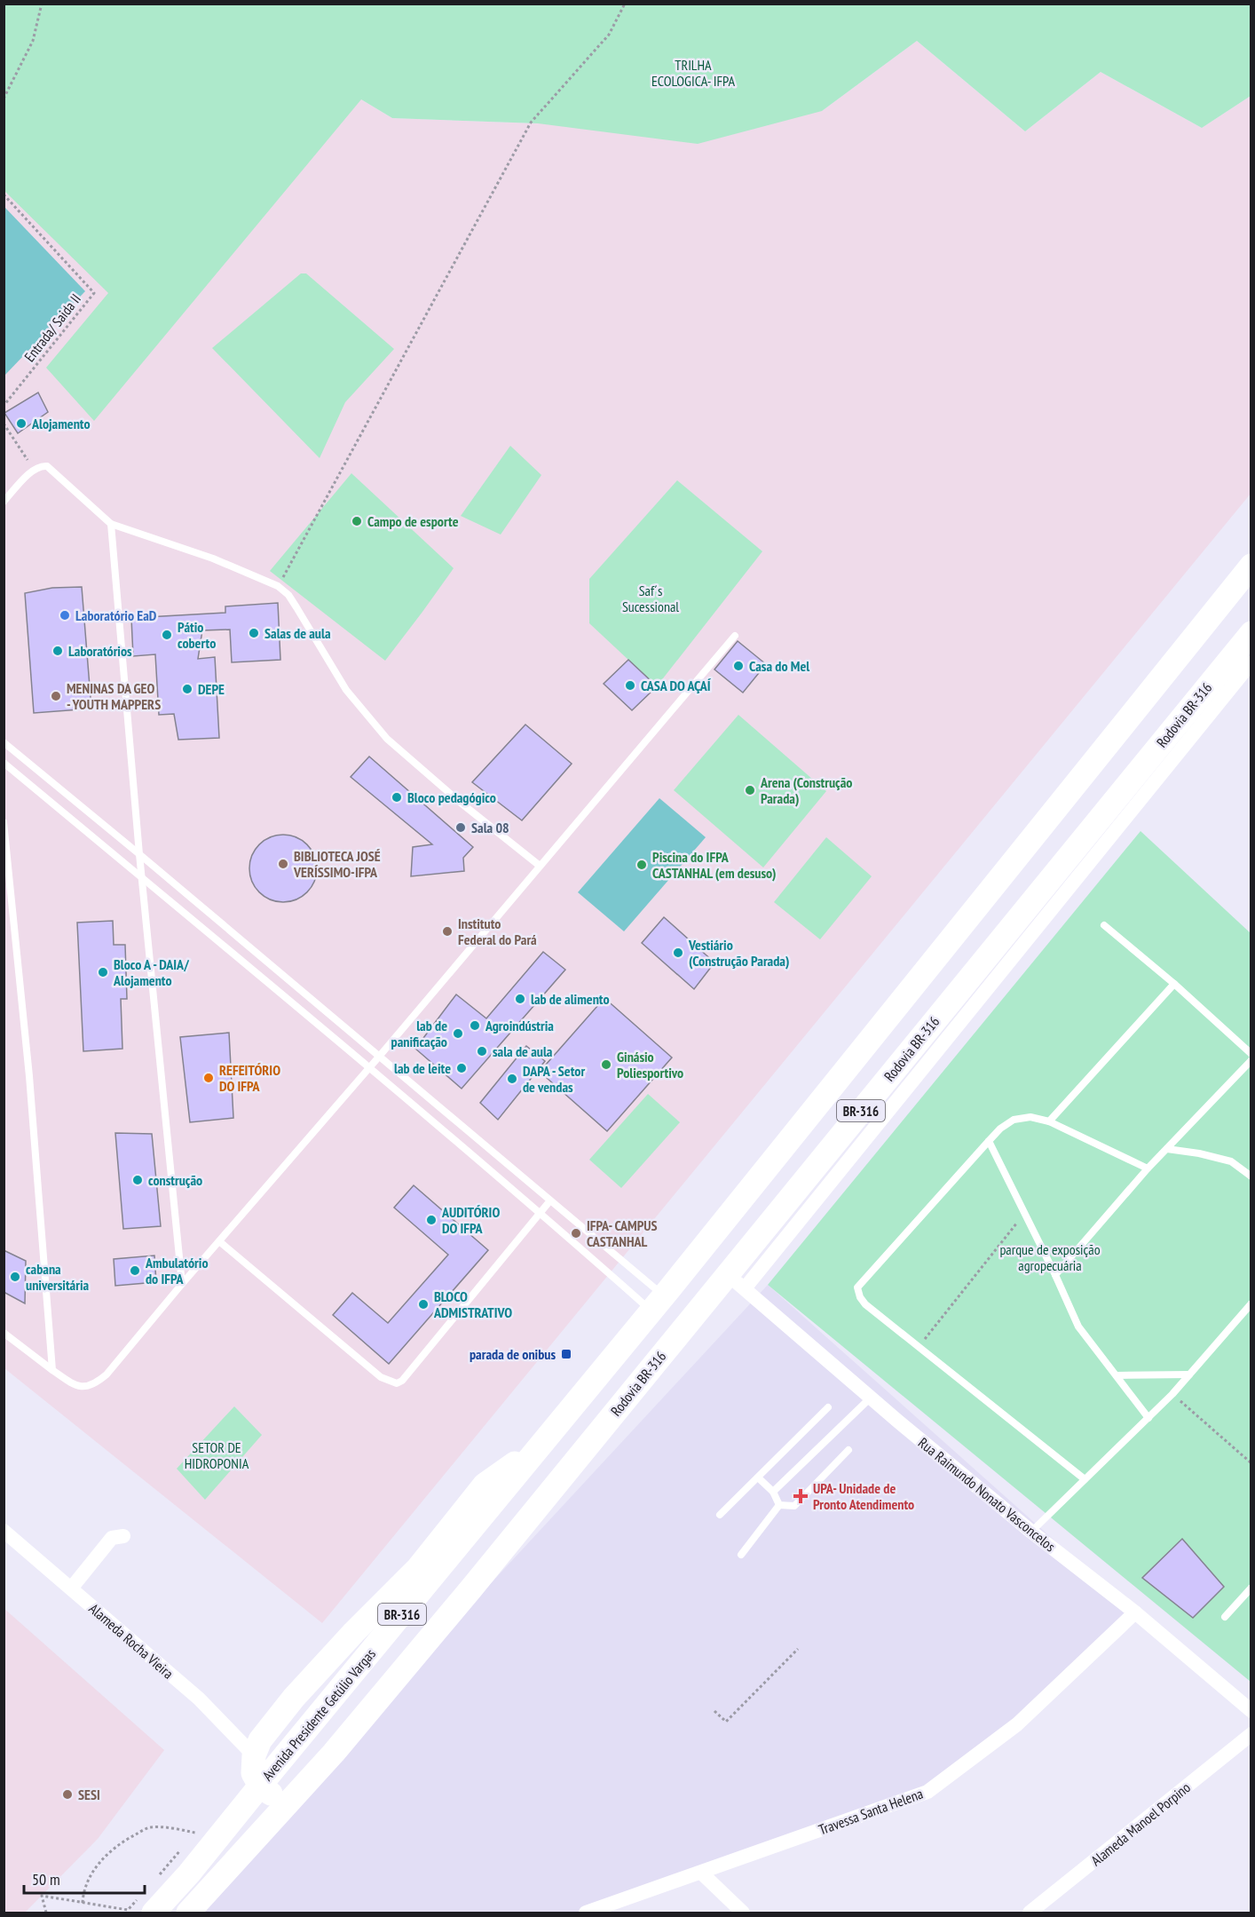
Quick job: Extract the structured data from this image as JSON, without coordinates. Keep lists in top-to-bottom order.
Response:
{
  "streets": {
    "highway": ["Rodovia BR-316", "BR-316", "Avenida Presidente Getúlio Vargas"],
    "street": [
      "Rua Raimundo Nonato Vasconcelos",
      "Alameda Rocha Vieira",
      "Travessa Santa Helena",
      "Alameda Manoel Porpino"
    ],
    "path": ["Entrada/ Saida II"]
  },
  "crossings": [
    ["Rodovia BR-316", "BR-316"],
    ["Rodovia BR-316", "Rua Raimundo Nonato Vasconcelos"],
    ["BR-316", "Avenida Presidente Getúlio Vargas"],
    ["Rua Raimundo Nonato Vasconcelos", "Travessa Santa Helena"]
  ],
  "parks": [
    "TRILHA ECOLOGICA- IFPA",
    "Saf´s Sucessional",
    "parque de exposição agropecuária",
    "SETOR DE HIDROPONIA"
  ],
  "places": {
    "other": [
      "Alojamento",
      "Campo de esporte",
      "Laboratório EaD",
      "Salas de aula",
      "Pátio coberto",
      "Laboratórios",
      "Casa do Mel",
      "CASA DO AÇAÍ",
      "DEPE",
      "MENINAS DA GEO - YOUTH MAPPERS",
      "Arena (Construção Parada)",
      "Bloco pedagógico",
      "Sala 08",
      "BIBLIOTECA JOSÉ VERÍSSIMO-IFPA",
      "Piscina do IFPA CASTANHAL (em desuso)",
      "Instituto Federal do Pará",
      "Vestiário (Construção Parada)",
      "Bloco A - DAIA/ Alojamento",
      "lab de alimento",
      "Agroindústria",
      "lab de panificação",
      "sala de aula",
      "Ginásio Poliesportivo",
      "lab de leite",
      "REFEITÓRIO DO IFPA",
      "DAPA - Setor de vendas",
      "construção",
      "AUDITÓRIO DO IFPA",
      "IFPA- CAMPUS CASTANHAL",
      "Ambulatório do IFPA",
      "cabana universitária",
      "BLOCO ADMISTRATIVO",
      "SESI"
    ],
    "transit": ["parada de onibus"],
    "health": ["UPA- Unidade de Pronto Atendimento"]
  },
  "scale_bar": "50 m"
}
